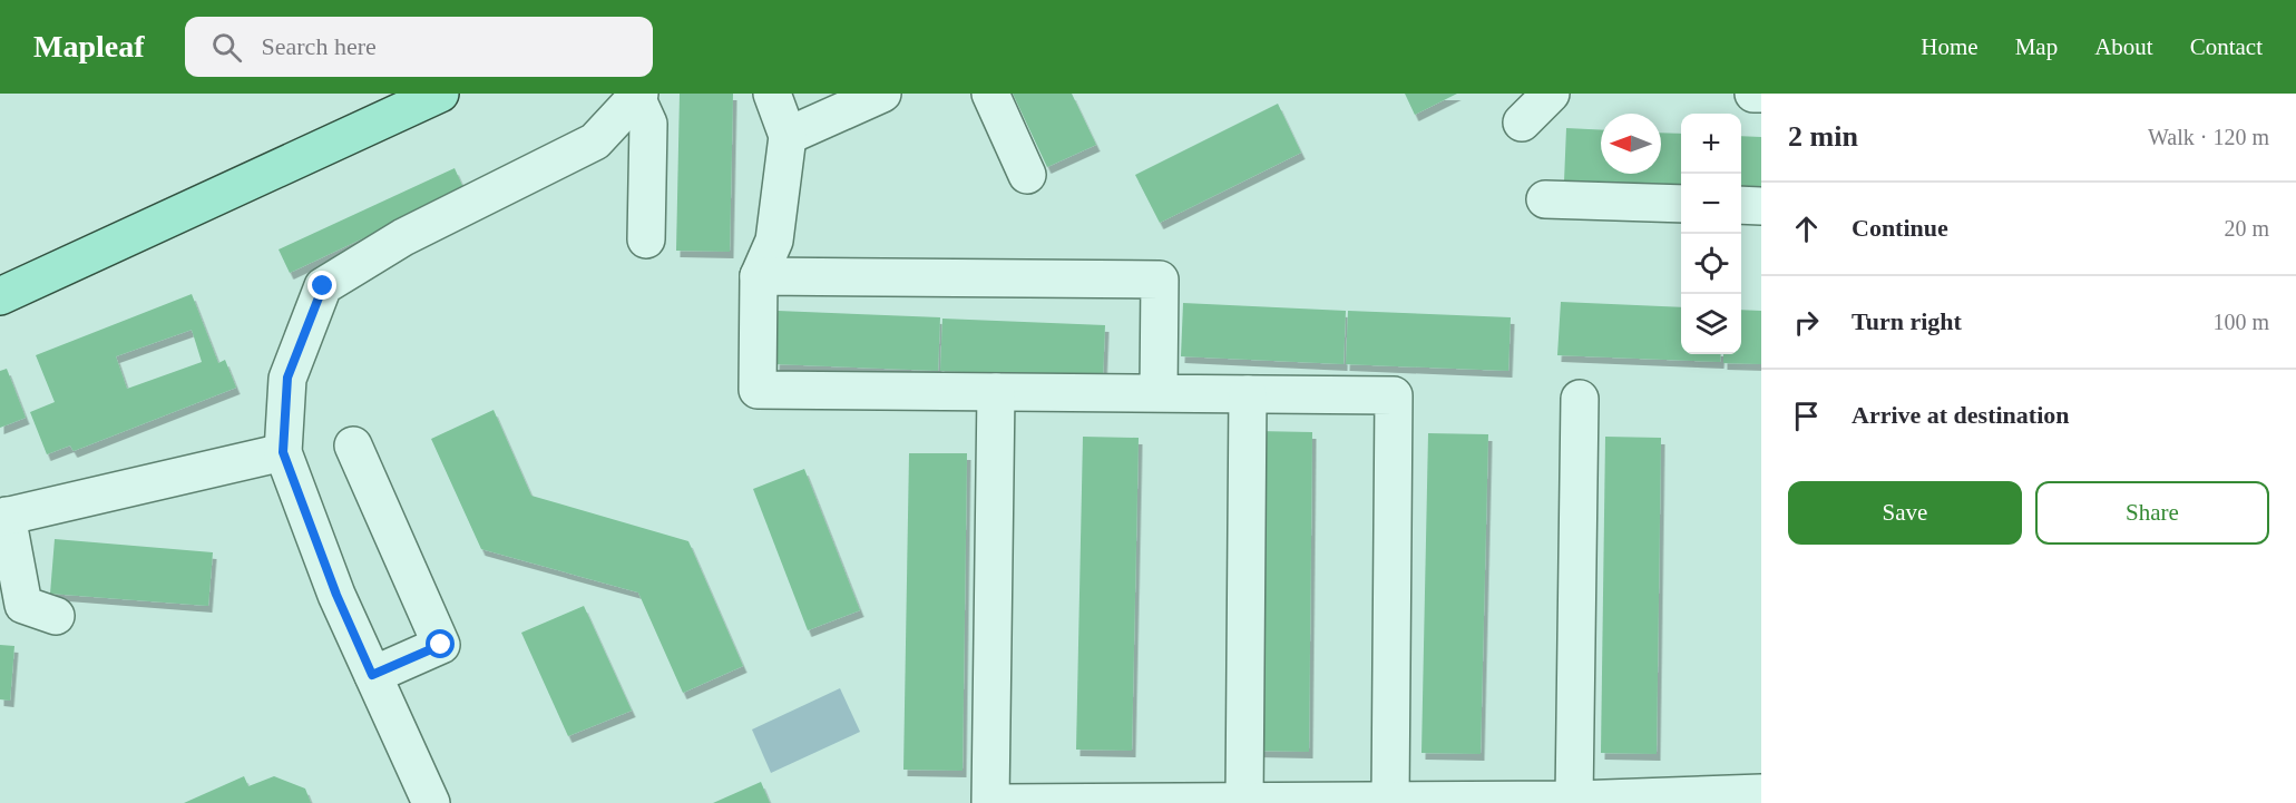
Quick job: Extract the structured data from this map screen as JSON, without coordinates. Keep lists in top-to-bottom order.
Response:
{
  "north": "left",
  "page": {
    "header": "Mapleaf",
    "search": "Search here",
    "nav": [
      "Home",
      "Map",
      "About",
      "Contact"
    ],
    "heading": ["2 min", "Walk · 120 m"],
    "map_buttons": ["+", "−"],
    "list": [
      ["Continue", "20 m"],
      ["Turn right", "100 m"],
      "Arrive at destination"
    ],
    "buttons": ["Save", "Share"]
  }
}
